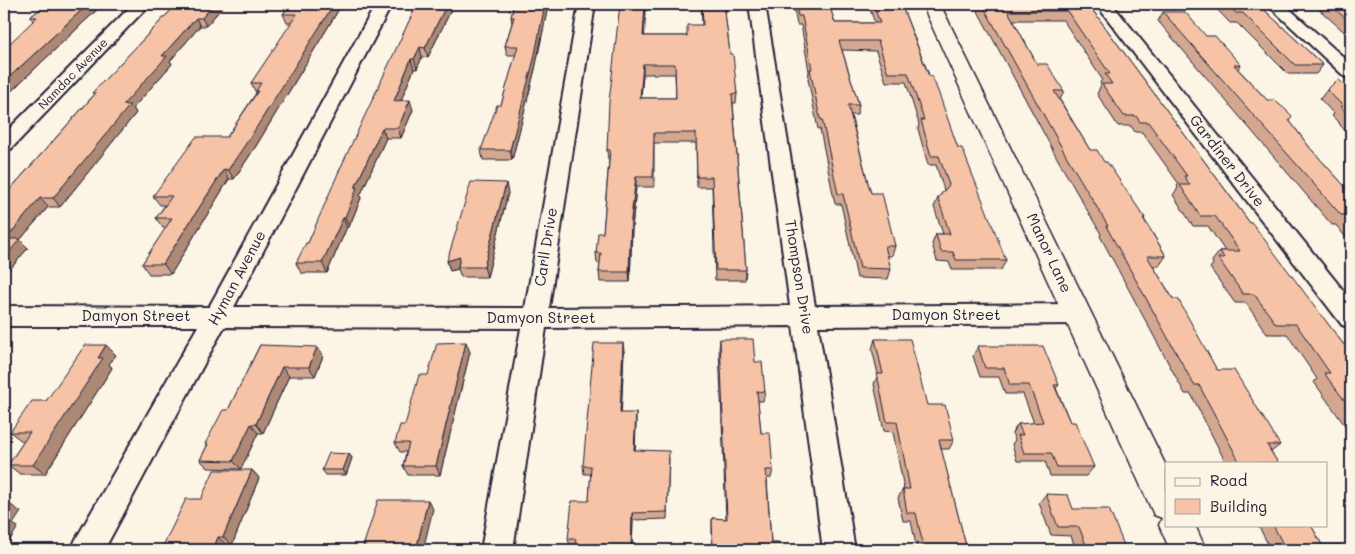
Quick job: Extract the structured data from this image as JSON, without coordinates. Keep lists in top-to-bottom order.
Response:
{
  "streets": {
    "street": [
      "Namdac Avenue",
      "Gardiner Drive",
      "Carll Drive",
      "Manor Lane",
      "Thompson Drive",
      "Hyman Avenue",
      "Damyon Street"
    ]
  },
  "crossings": [
    ["Carll Drive", "Damyon Street"],
    ["Manor Lane", "Damyon Street"],
    ["Thompson Drive", "Damyon Street"],
    ["Hyman Avenue", "Damyon Street"]
  ],
  "legend": ["Road", "Building"]
}
